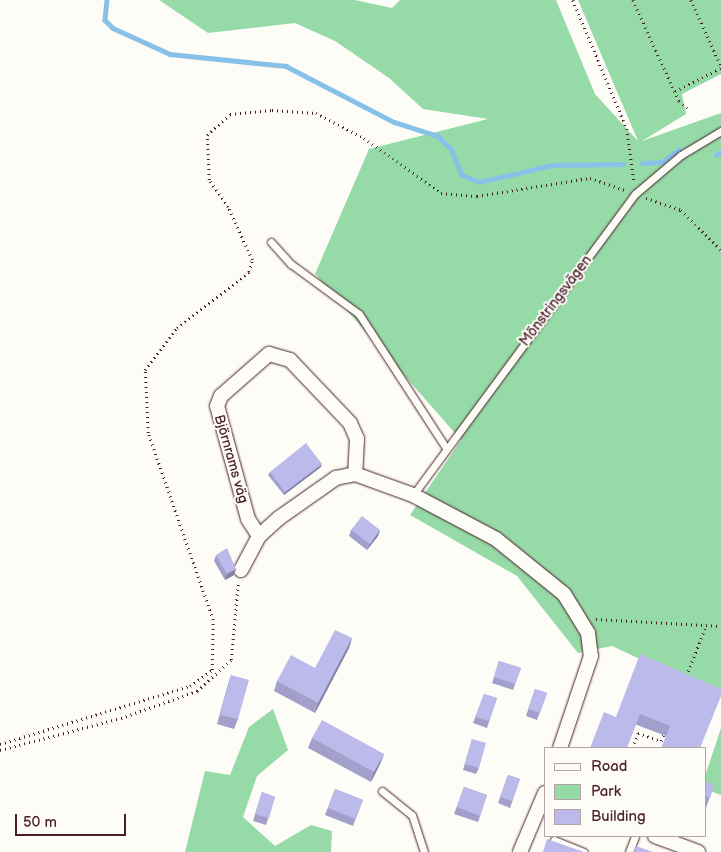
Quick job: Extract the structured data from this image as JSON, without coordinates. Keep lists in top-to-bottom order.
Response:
{
  "streets": {
    "street": ["Björnrams väg"],
    "lane": ["Mönstringsvägen"]
  },
  "legend": ["Road", "Park", "Building"],
  "scale_bar": "50 m"
}
